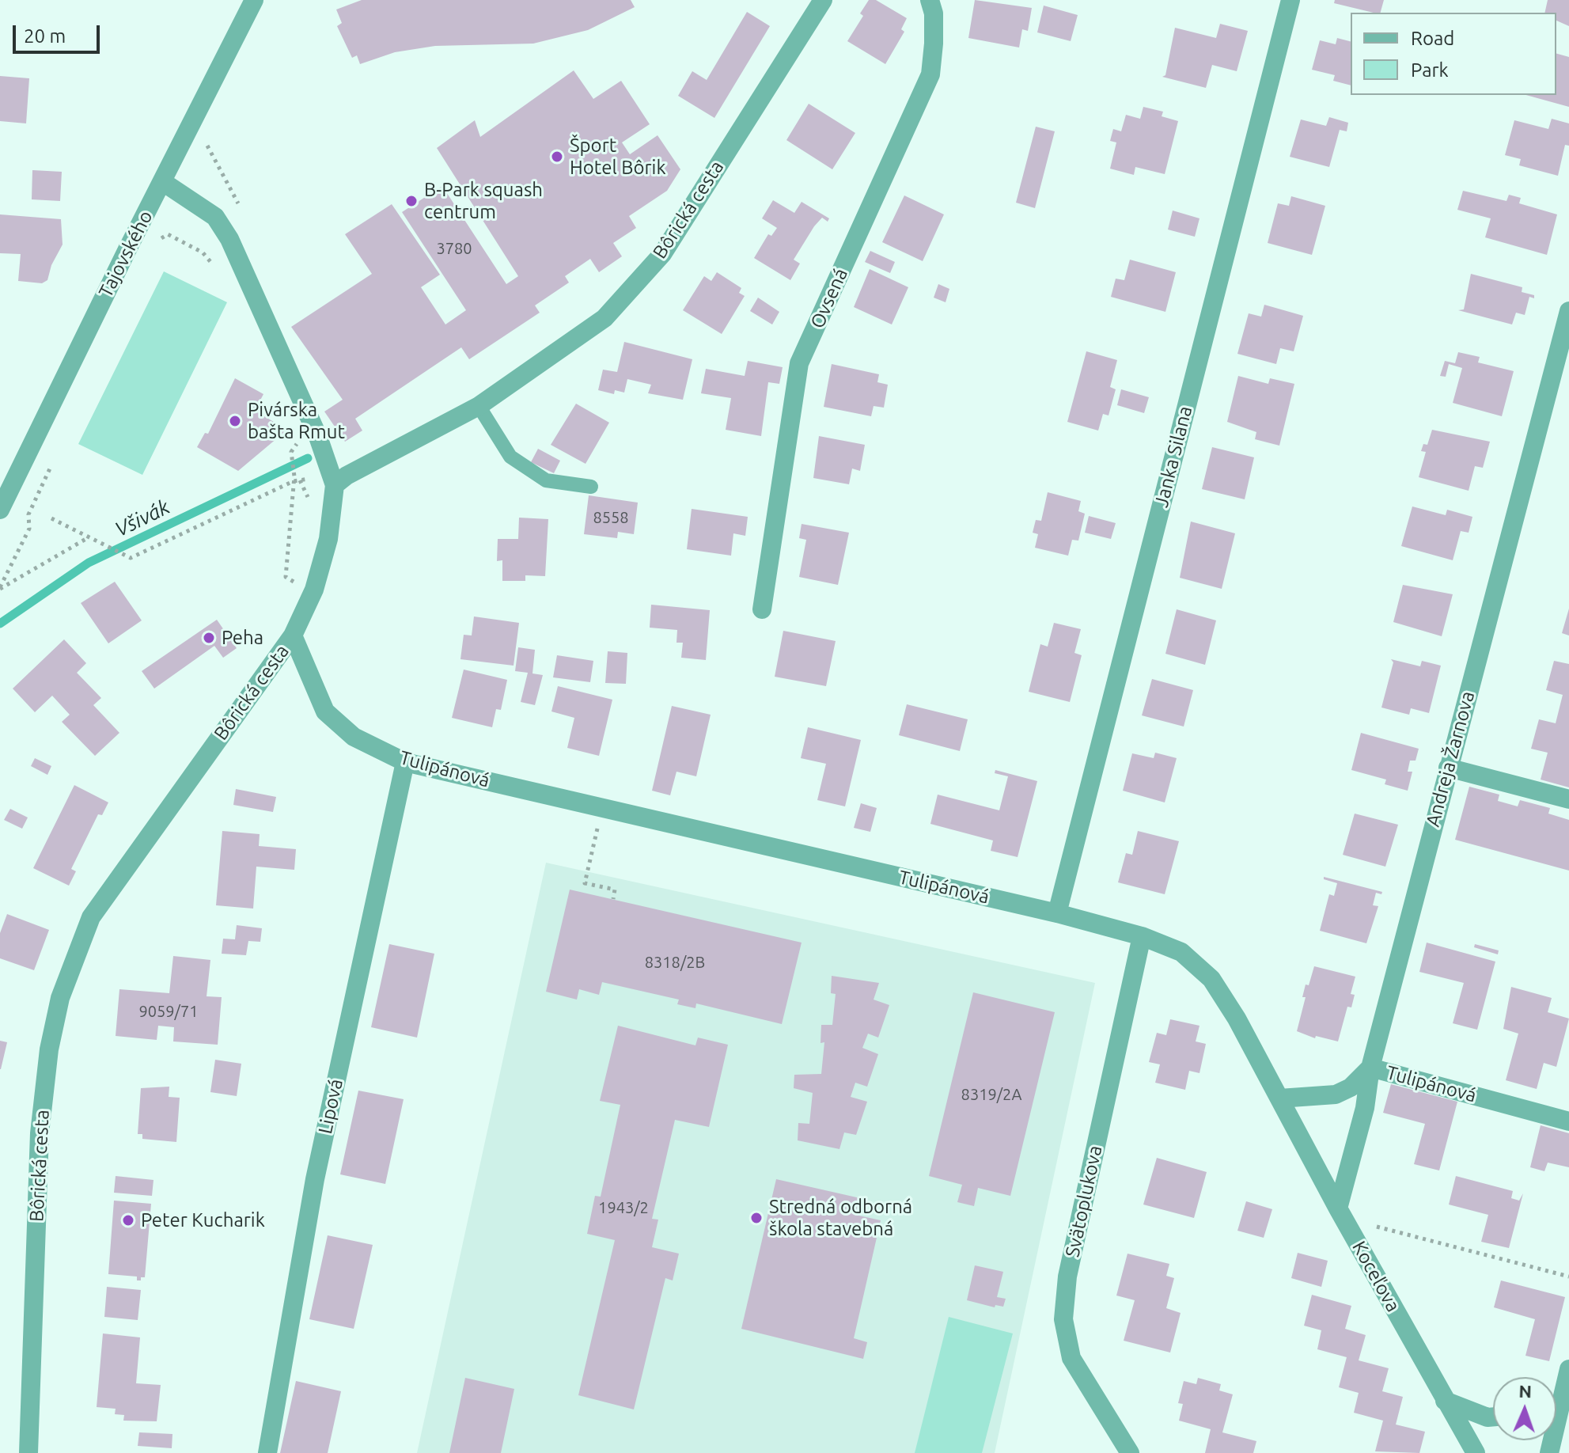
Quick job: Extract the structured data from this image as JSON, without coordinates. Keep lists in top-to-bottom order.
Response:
{
  "streets": {
    "street": [
      "Bôrická cesta",
      "Tajovského",
      "Ovsená",
      "Janka Silana",
      "Andreja Žarnova",
      "Tulipánová",
      "Lipová",
      "Svätoplukova",
      "Koceľova"
    ]
  },
  "crossings": [
    ["Bôrická cesta", "Tulipánová"],
    ["Janka Silana", "Tulipánová"],
    ["Andreja Žarnova", "Tulipánová"],
    ["Andreja Žarnova", "Koceľova"],
    ["Tulipánová", "Lipová"],
    ["Tulipánová", "Svätoplukova"],
    ["Tulipánová", "Koceľova"]
  ],
  "water": ["Všivák"],
  "places": [
    "Šport Hotel Bôrik",
    "B-Park squash centrum",
    "Pivárska bašta Rmut",
    "Peha",
    "Stredná odborná škola stavebná",
    "Peter Kucharik"
  ],
  "house_numbers": [
    "3780",
    "8558",
    "8318/2B",
    "9059/71",
    "8319/2A",
    "1943/2"
  ],
  "legend": ["Road", "Park"],
  "scale_bar": "20 m",
  "north": "top"
}
